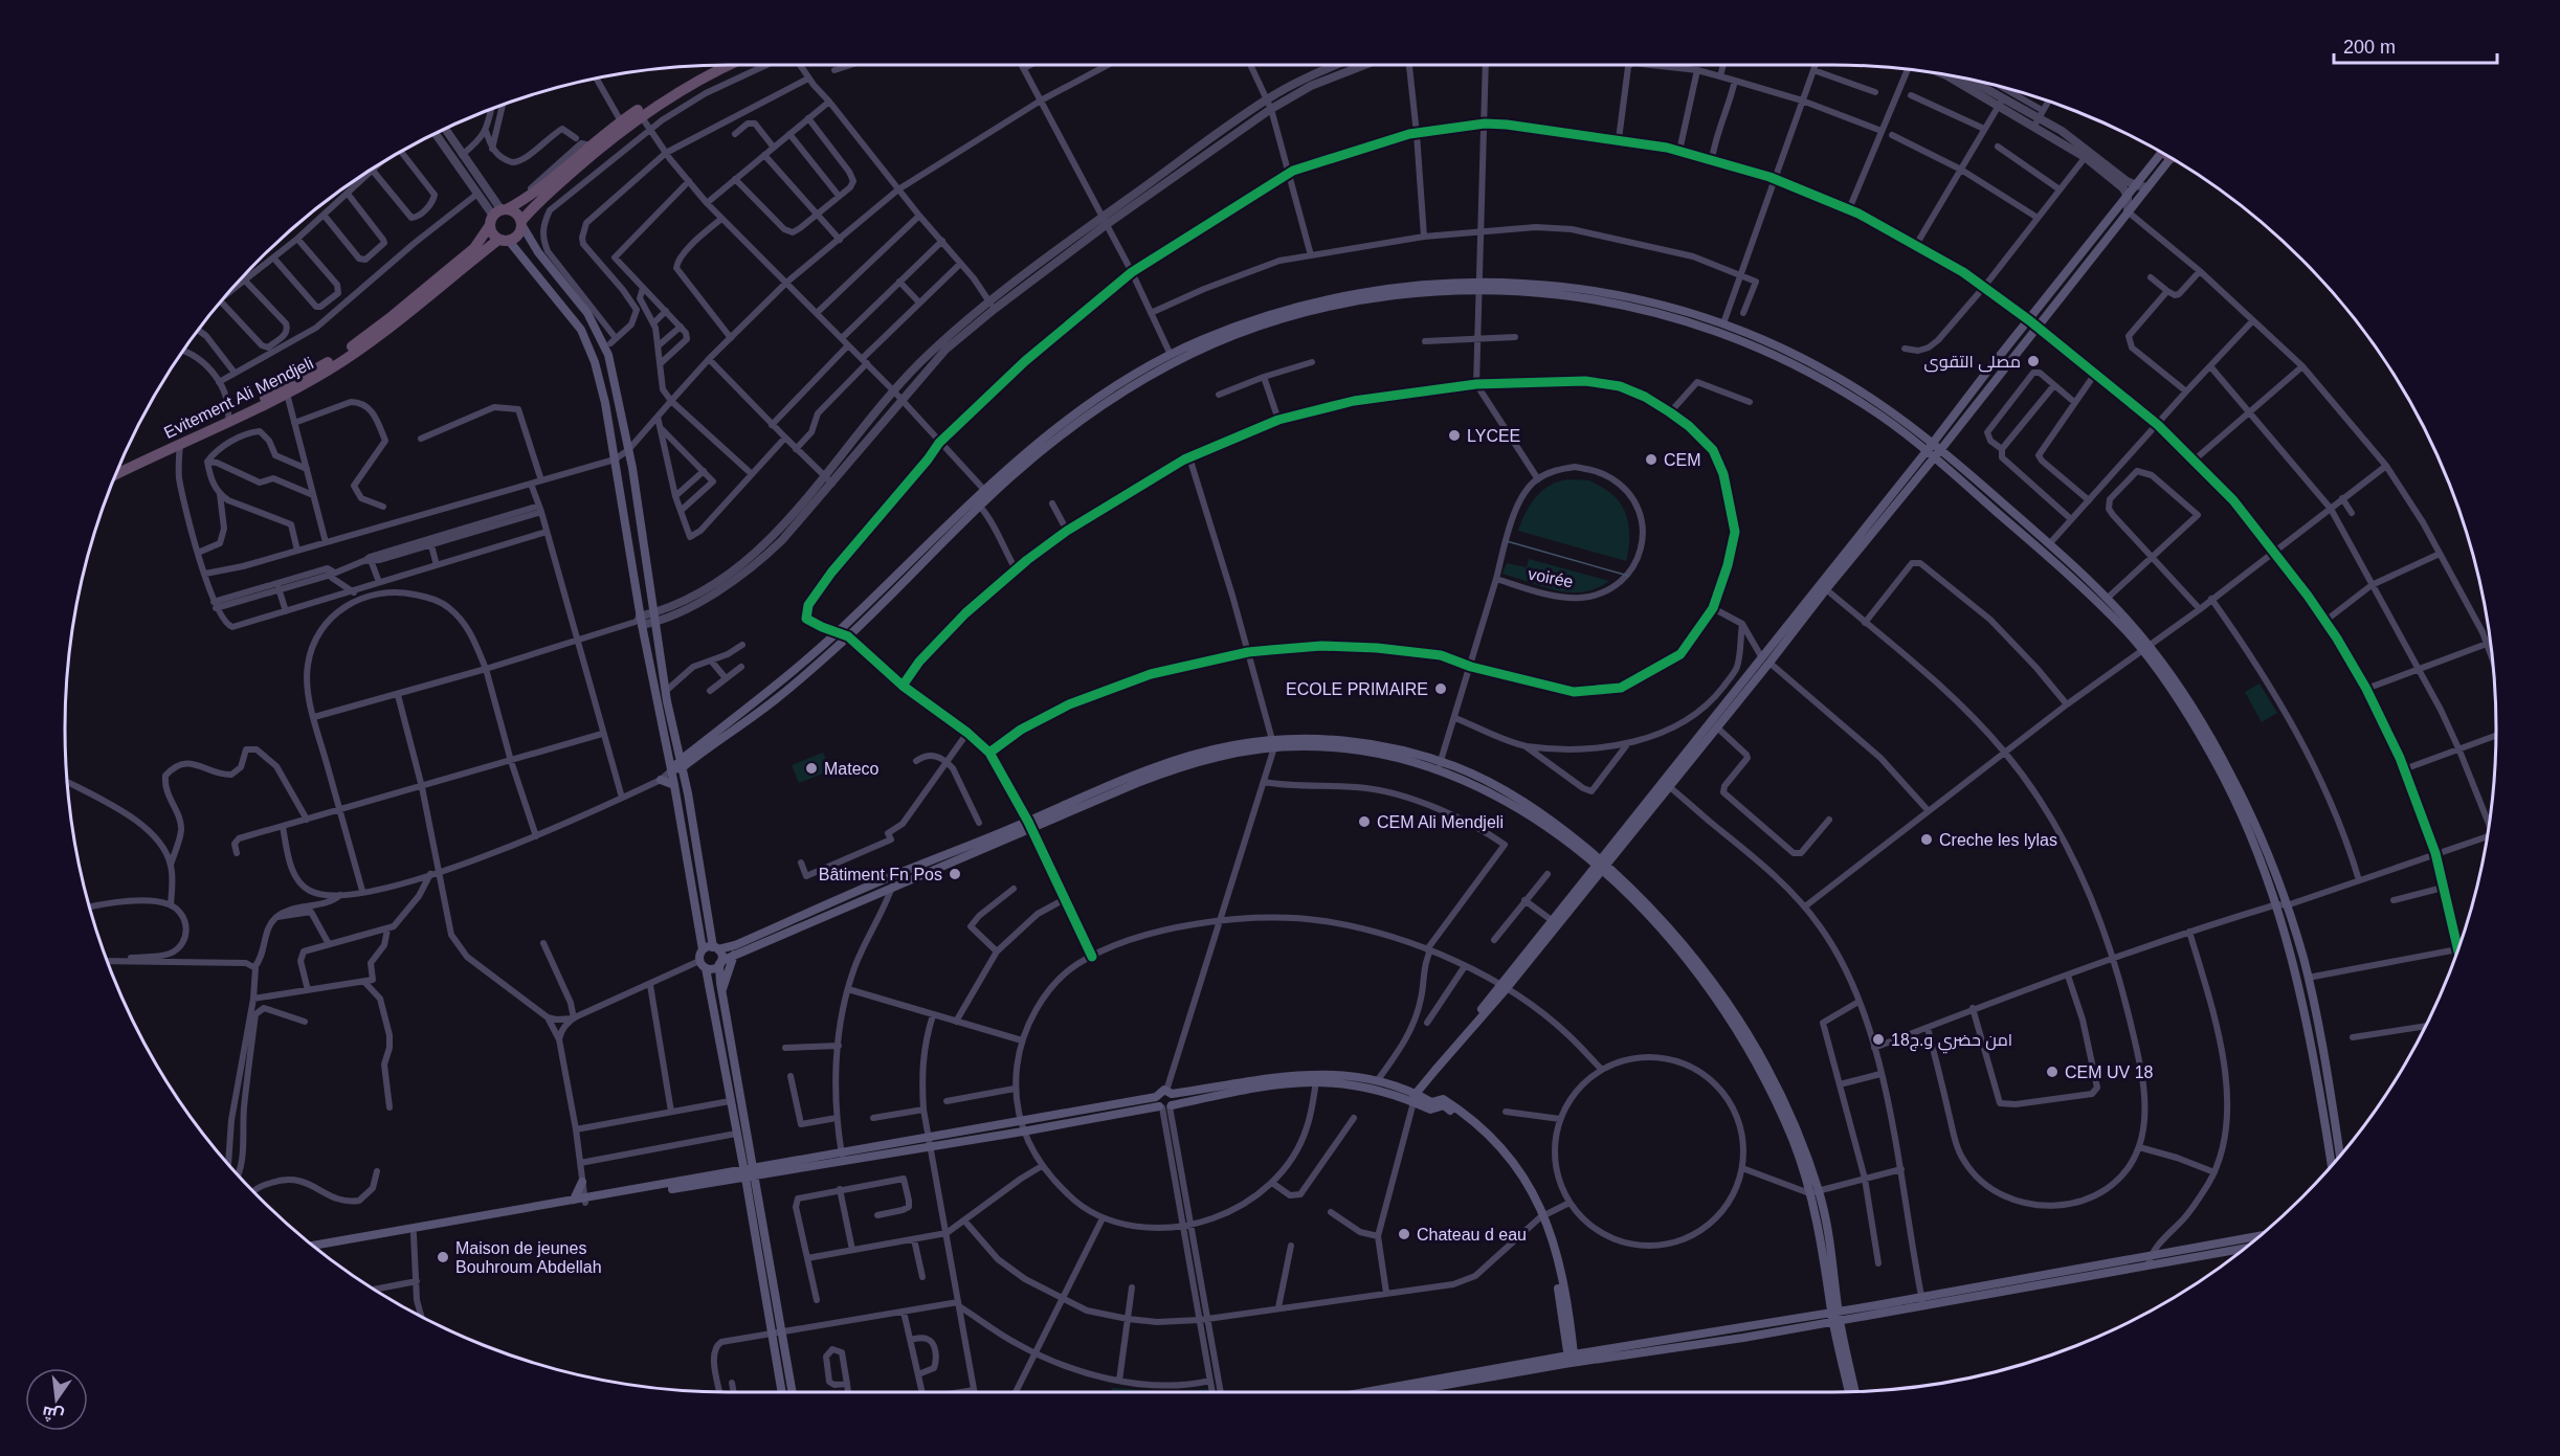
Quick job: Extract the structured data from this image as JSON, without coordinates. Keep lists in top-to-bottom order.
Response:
{
  "streets": {
    "highway": ["Evitement Ali Mendjeli"],
    "street": ["voirée"]
  },
  "places": [
    "مصلى التقوى",
    "LYCEE",
    "CEM",
    "ECOLE PRIMAIRE",
    "Mateco",
    "CEM Ali Mendjeli",
    "Creche les lylas",
    "Bâtiment Fn Pos",
    "امن حضري و.ج18",
    "CEM UV 18",
    "Chateau d eau",
    "Maison de jeunes Bouhroum Abdellah"
  ],
  "scale_bar": "200 m",
  "north": "bottom"
}
